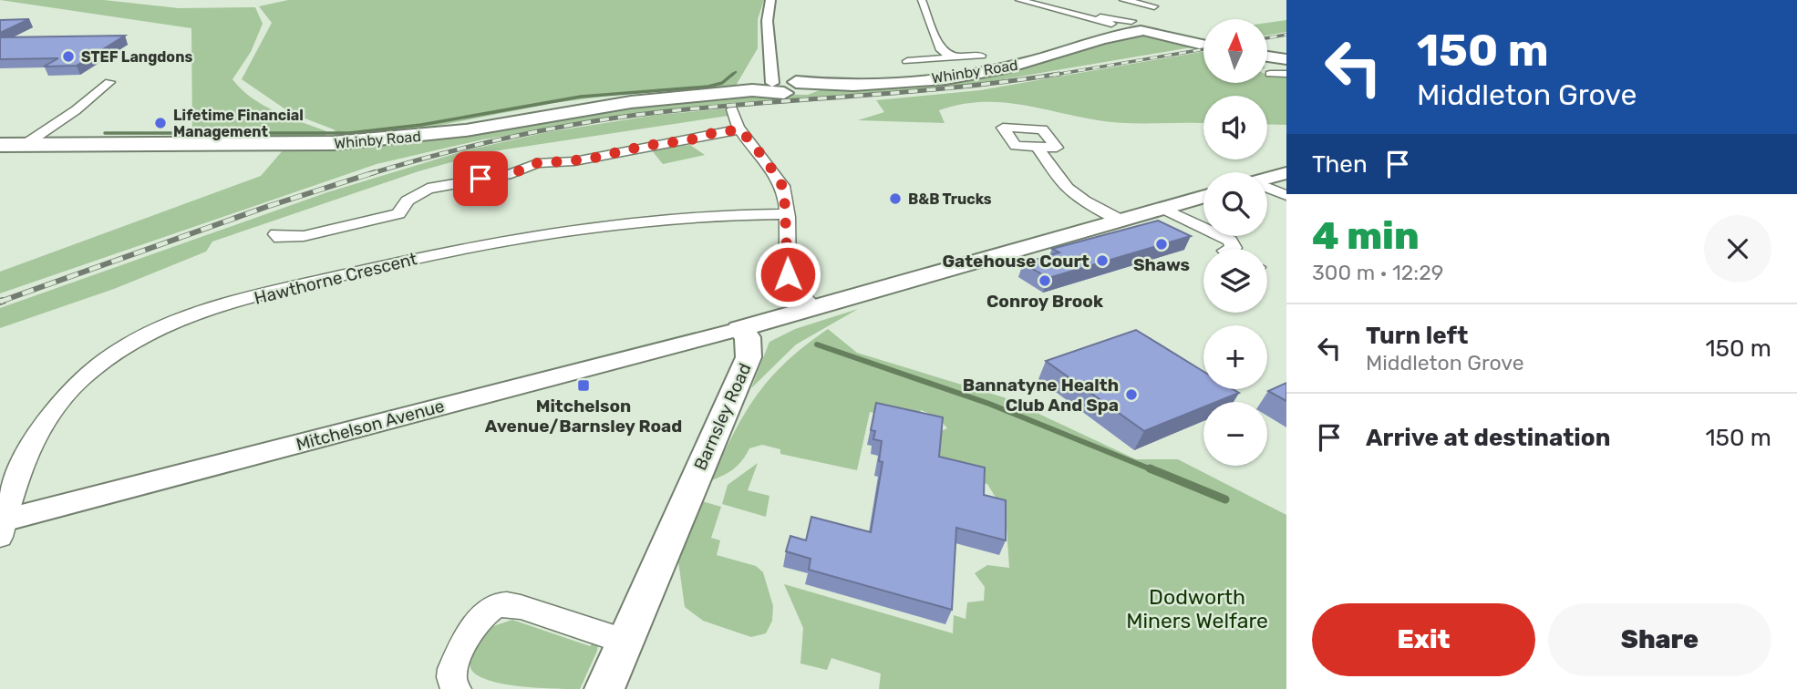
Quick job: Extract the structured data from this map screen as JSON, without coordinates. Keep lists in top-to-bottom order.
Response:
{
  "streets": {
    "highway": ["Whinby Road"],
    "main road": ["Barnsley Road"],
    "street": ["Hawthorne Crescent", "Mitchelson Avenue"]
  },
  "crossings": [
    ["Hawthorne Crescent", "Mitchelson Avenue"],
    ["Barnsley Road", "Mitchelson Avenue"]
  ],
  "parks": ["Dodworth Miners Welfare"],
  "places": {
    "other": [
      "STEF Langdons",
      "Lifetime Financial Management",
      "B&B Trucks",
      "Shaws",
      "Gatehouse Court",
      "Conroy Brook",
      "Bannatyne Health Club And Spa"
    ],
    "transit": ["Mitchelson Avenue/Barnsley Road"]
  },
  "north": "top",
  "page": {
    "turn": ["150 m", "Middleton Grove"],
    "map_buttons": ["+", "−"],
    "then": "Then",
    "heading": ["4 min", "300 m · 12:29"],
    "list": [
      {
        "name": "Turn left",
        "note": "Middleton Grove",
        "value": "150 m"
      },
      {
        "name": "Arrive at destination",
        "value": "150 m"
      }
    ],
    "buttons": ["Exit", "Share"]
  }
}
